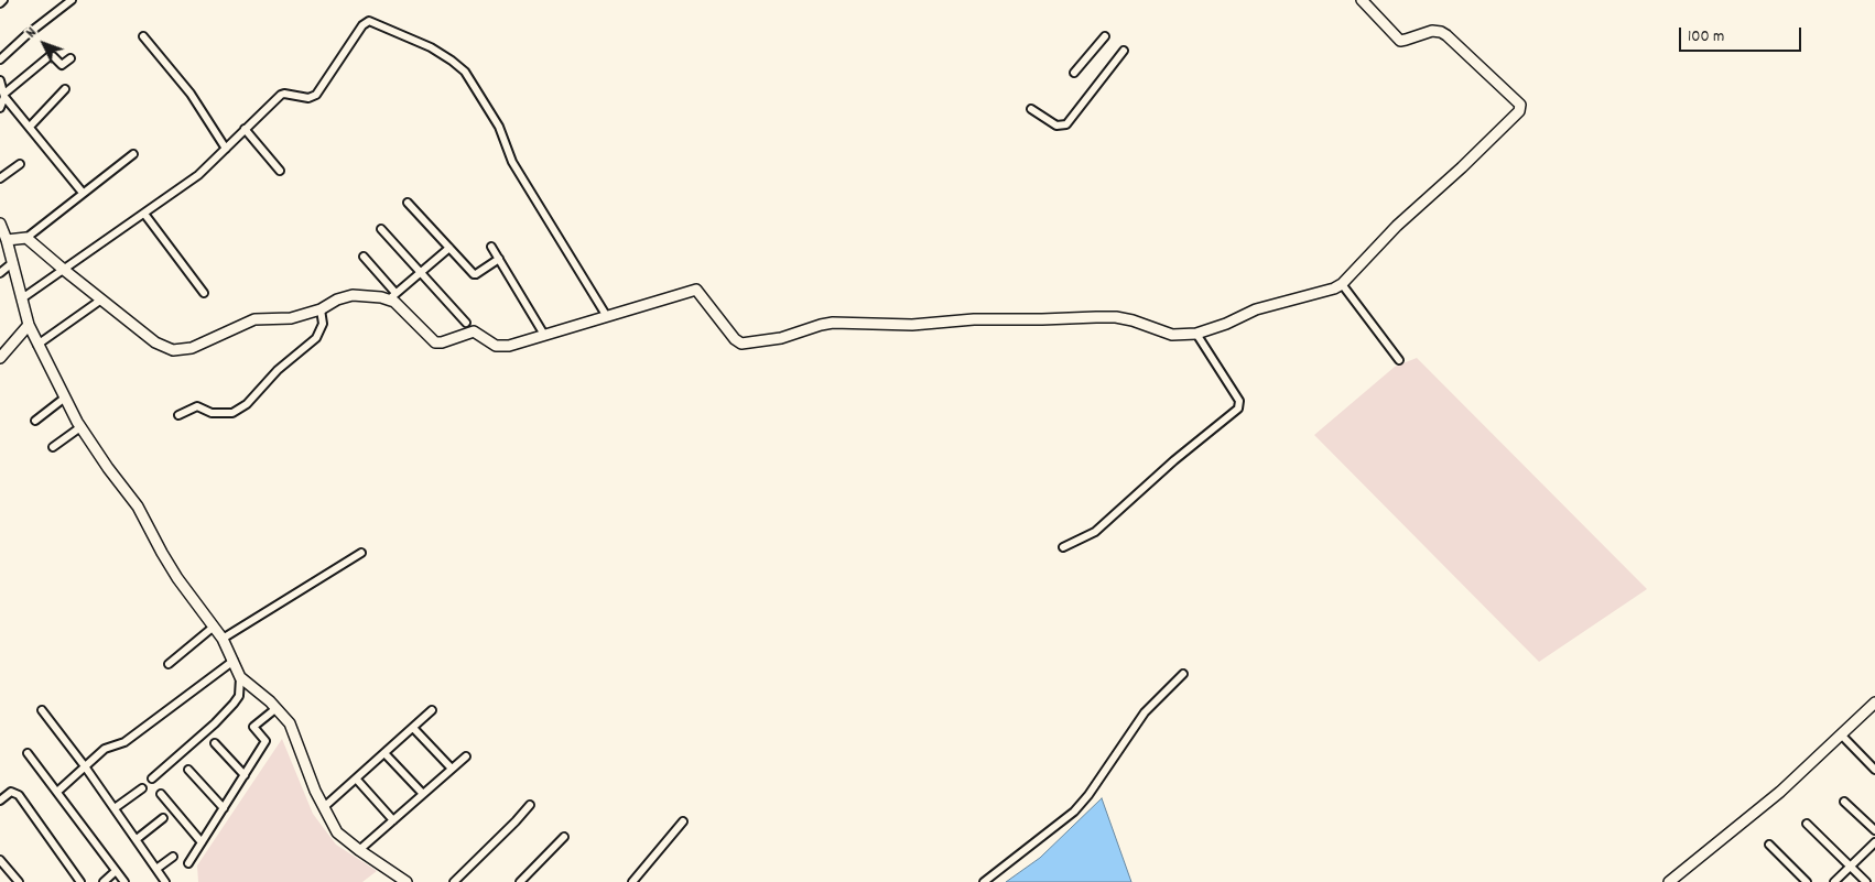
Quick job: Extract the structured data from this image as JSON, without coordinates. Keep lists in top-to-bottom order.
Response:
{
  "scale_bar": "100 m",
  "north": "top left"
}
